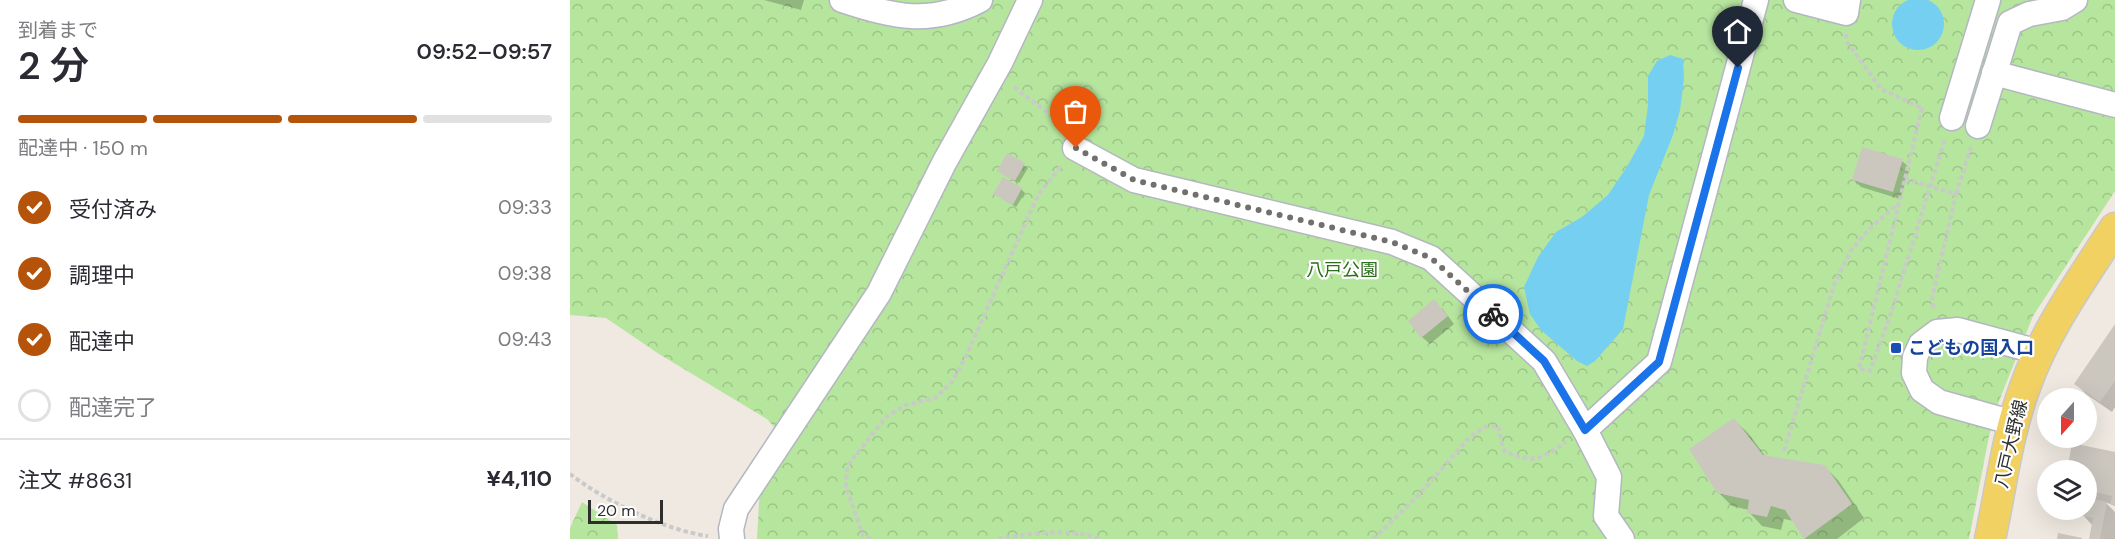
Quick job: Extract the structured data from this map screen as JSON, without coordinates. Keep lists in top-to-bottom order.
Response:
{
  "streets": {
    "main road": ["八戸大野線"]
  },
  "parks": ["八戸公園"],
  "places": {
    "transit": ["こどもの国入口"]
  },
  "scale_bar": "20 m",
  "north": "bottom",
  "page": {
    "heading": ["2 分", "到着まで", "09:52–09:57"],
    "panel": ["注文 #8631", "¥4,110"],
    "bar": "配達中 · 150 m",
    "list": [
      ["受付済み", "09:33"],
      ["調理中", "09:38"],
      ["配達中", "09:43"],
      "配達完了"
    ],
    "scale": "20 m"
  }
}
